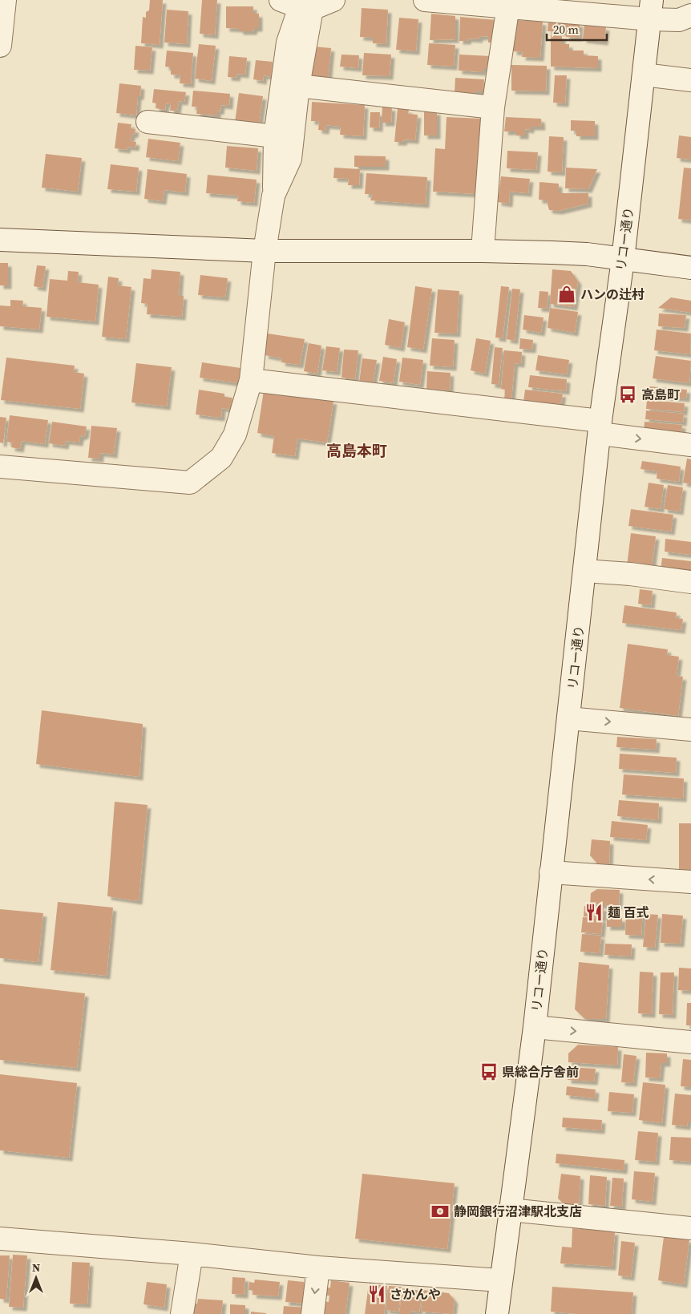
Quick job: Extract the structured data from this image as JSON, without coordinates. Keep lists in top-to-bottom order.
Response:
{
  "streets": {
    "street": ["リコー通り"]
  },
  "districts": ["高島本町"],
  "places": {
    "shop": ["ハンの辻村"],
    "bus stop": ["高島町", "県総合庁舎前"],
    "restaurant": ["麺 百式", "さかんや"],
    "bank": ["静岡銀行沼津駅北支店"]
  },
  "scale_bar": "20 m",
  "north": "top"
}
